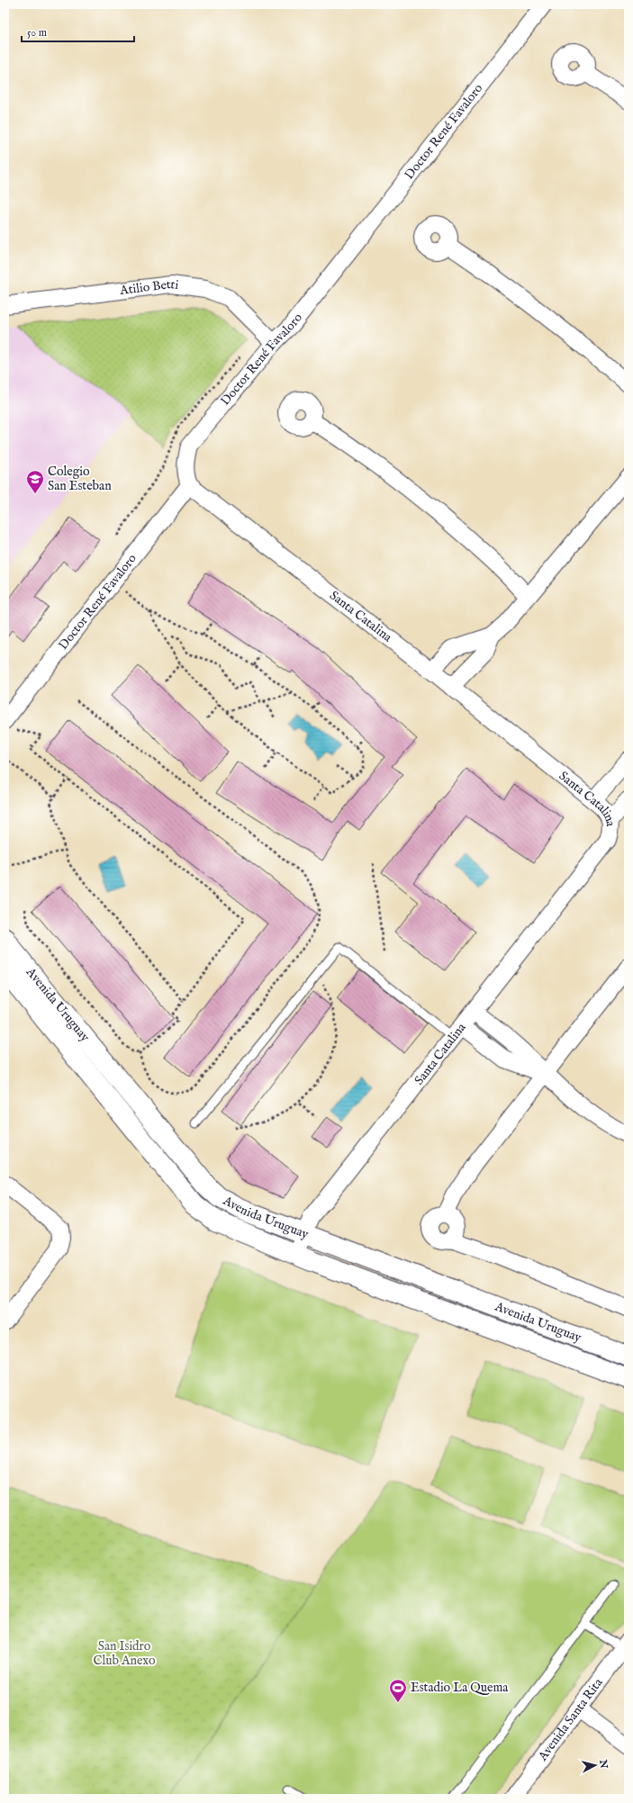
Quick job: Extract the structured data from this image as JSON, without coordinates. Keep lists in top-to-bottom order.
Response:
{
  "streets": {
    "main road": ["Avenida Uruguay"],
    "street": [
      "Doctor René Favaloro",
      "Atilio Betti",
      "Santa Catalina",
      "Avenida Santa Rita"
    ]
  },
  "crossings": [
    ["Doctor René Favaloro", "Atilio Betti"],
    ["Doctor René Favaloro", "Santa Catalina"],
    ["Santa Catalina", "Avenida Uruguay"]
  ],
  "parks": ["San Isidro Club Anexo"],
  "places": {
    "school or university": ["Colegio San Esteban"],
    "sports": ["Estadio La Quema"]
  },
  "scale_bar": "50 m",
  "north": "right"
}
